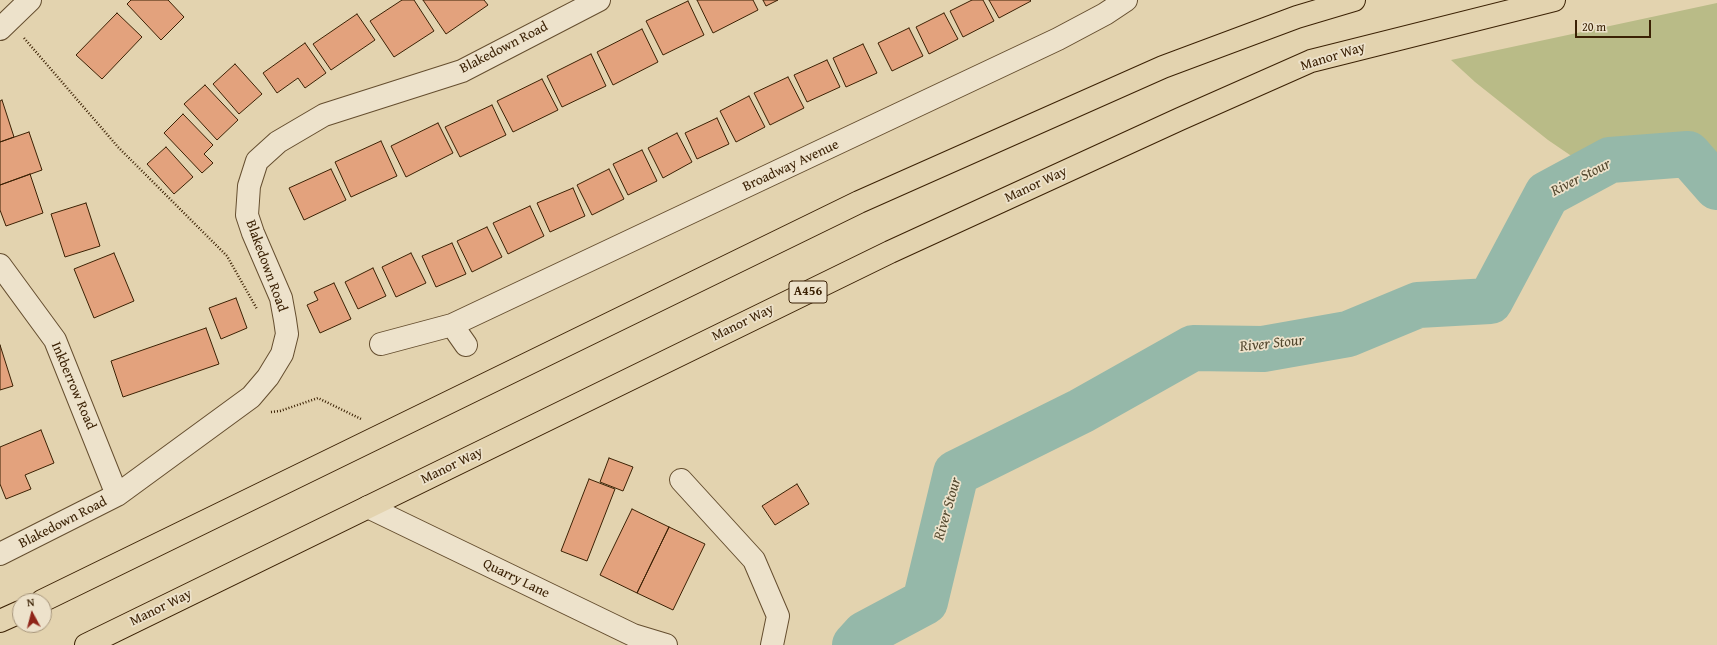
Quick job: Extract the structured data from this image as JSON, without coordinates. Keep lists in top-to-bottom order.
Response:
{
  "streets": {
    "highway": ["Manor Way", "A456"],
    "street": [
      "Blakedown Road",
      "Broadway Avenue",
      "Inkberrow Road",
      "Quarry Lane"
    ]
  },
  "crossings": [
    ["Blakedown Road", "Inkberrow Road"],
    ["Manor Way", "Quarry Lane"]
  ],
  "water": ["River Stour"],
  "scale_bar": "20 m",
  "north": "top"
}
